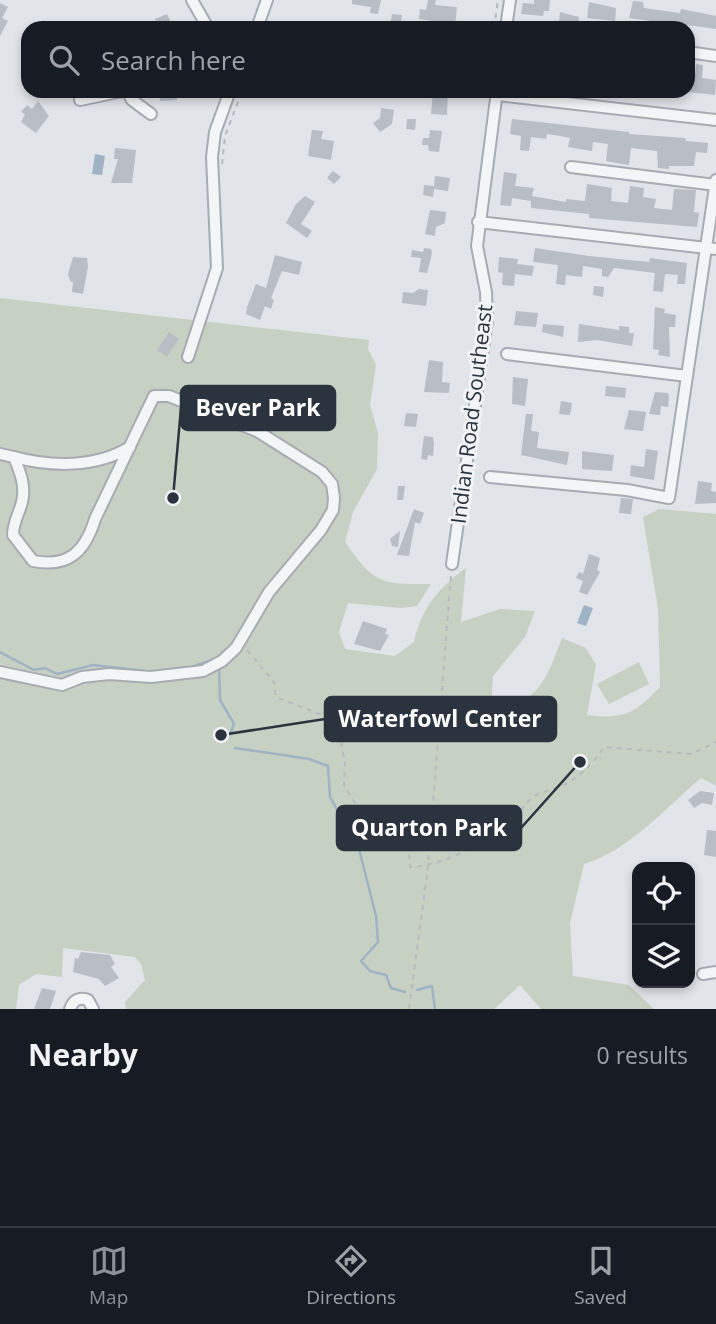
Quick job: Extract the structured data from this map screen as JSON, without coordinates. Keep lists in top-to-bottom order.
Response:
{
  "streets": {
    "street": ["Indian Road Southeast"]
  },
  "places": ["Bever Park", "Waterfowl Center", "Quarton Park"],
  "page": {
    "search": "Search here",
    "heading": ["Nearby", "0 results"],
    "nav": ["Map", "Directions", "Saved"]
  }
}
